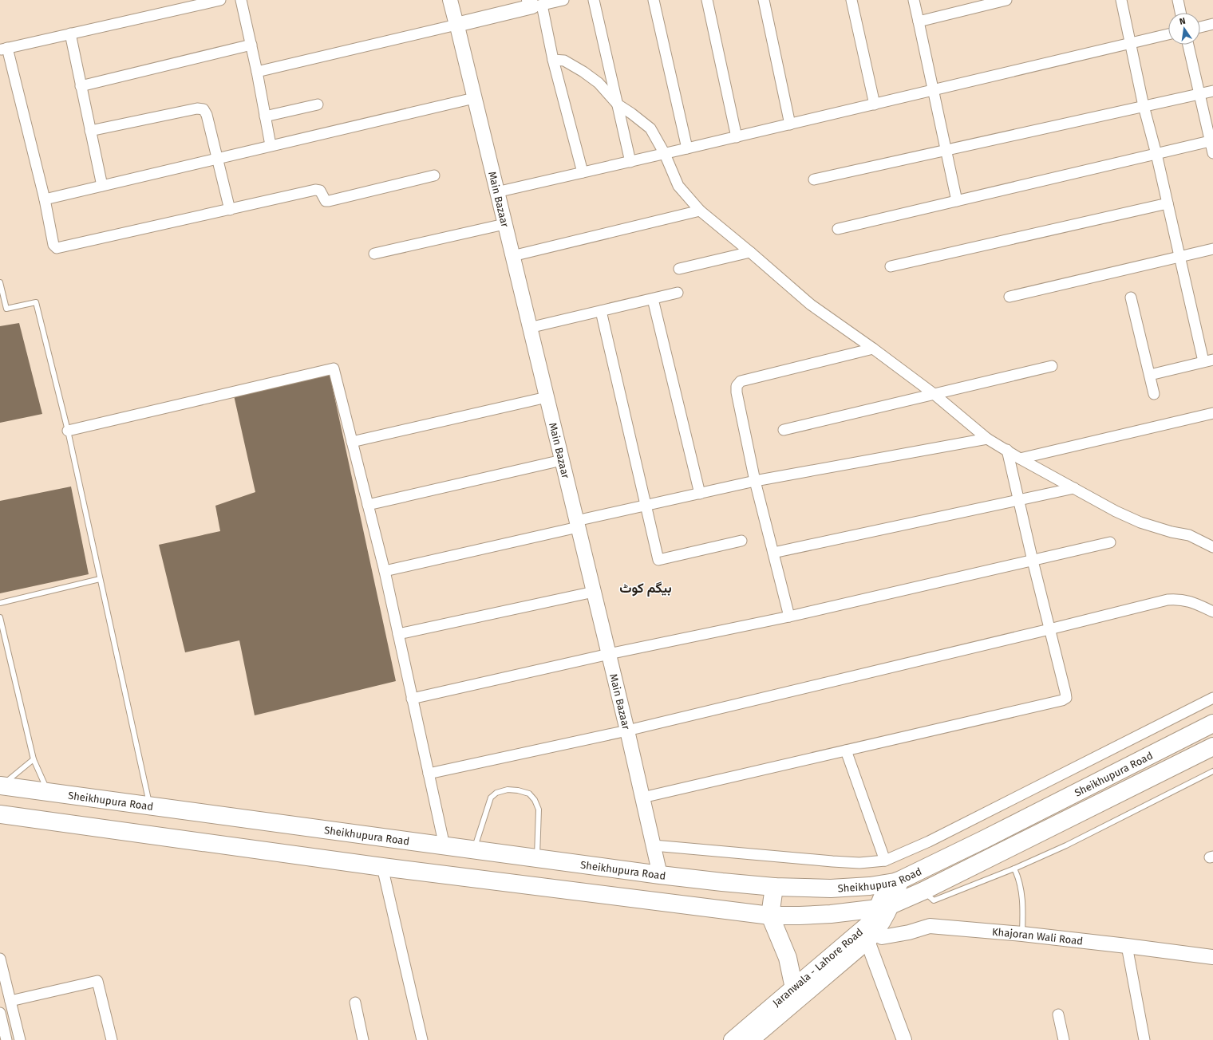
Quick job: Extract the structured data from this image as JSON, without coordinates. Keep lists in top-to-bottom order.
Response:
{
  "streets": {
    "highway": ["Sheikhupura Road"],
    "main road": ["Jaranwala - Lahore Road"],
    "street": ["Main Bazaar", "Khajoran Wali Road"]
  },
  "crossings": [
    ["Main Bazaar", "Sheikhupura Road"],
    ["Sheikhupura Road", "Jaranwala - Lahore Road"],
    ["Khajoran Wali Road", "Jaranwala - Lahore Road"]
  ],
  "districts": ["بیگم کوٹ"],
  "north": "top"
}
